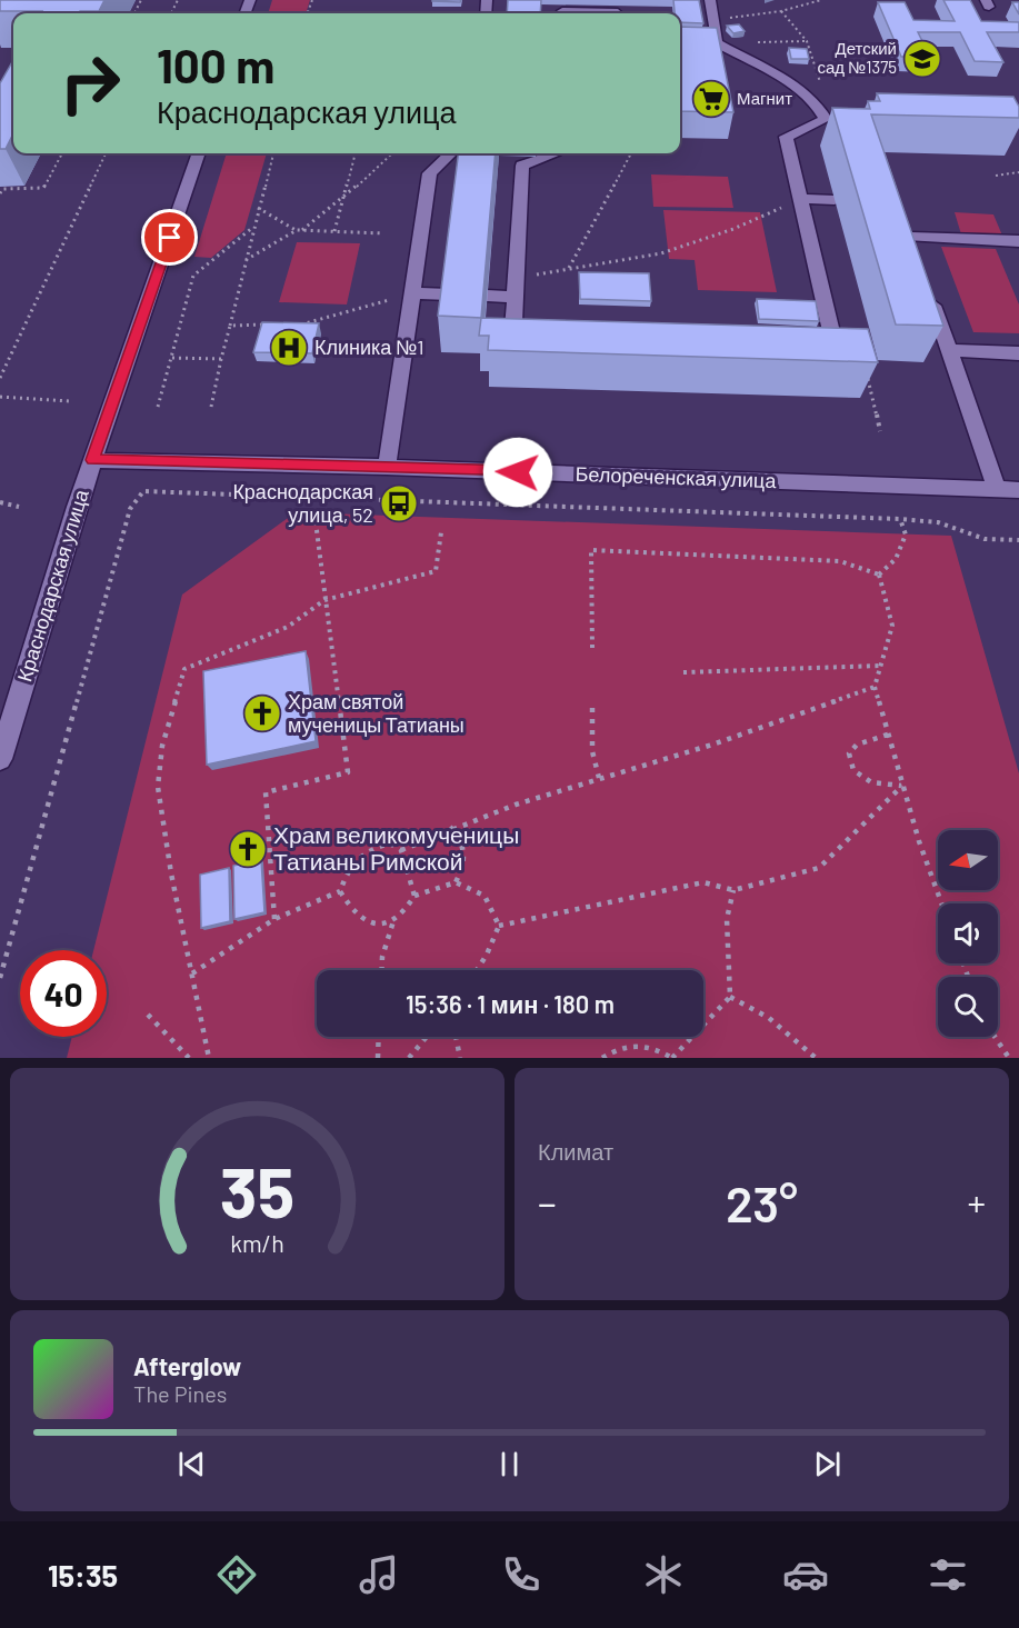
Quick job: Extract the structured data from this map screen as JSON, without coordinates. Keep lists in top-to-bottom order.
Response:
{
  "streets": {
    "street": ["Белореченская улица", "Краснодарская улица"]
  },
  "crossings": [
    ["Белореченская улица", "Краснодарская улица"]
  ],
  "places": {
    "school or university": ["Детский сад №1375"],
    "supermarket": ["Магнит"],
    "hospital": ["Клиника №1"],
    "bus stop": ["Краснодарская улица, 52"],
    "church": ["Храм святой мученицы Татианы", "Храм великомученицы Татианы Римской"]
  },
  "north": "left",
  "page": {
    "turn": ["100 m", "Краснодарская улица"],
    "limit": "40",
    "trip": "15:36 · 1 мин · 180 m",
    "tile": "Климат",
    "heat": ["−", "23°", "+"],
    "song": ["Afterglow", "The Pines"],
    "tabs": "15:35",
    "gauge": ["35", "km/h"]
  }
}
